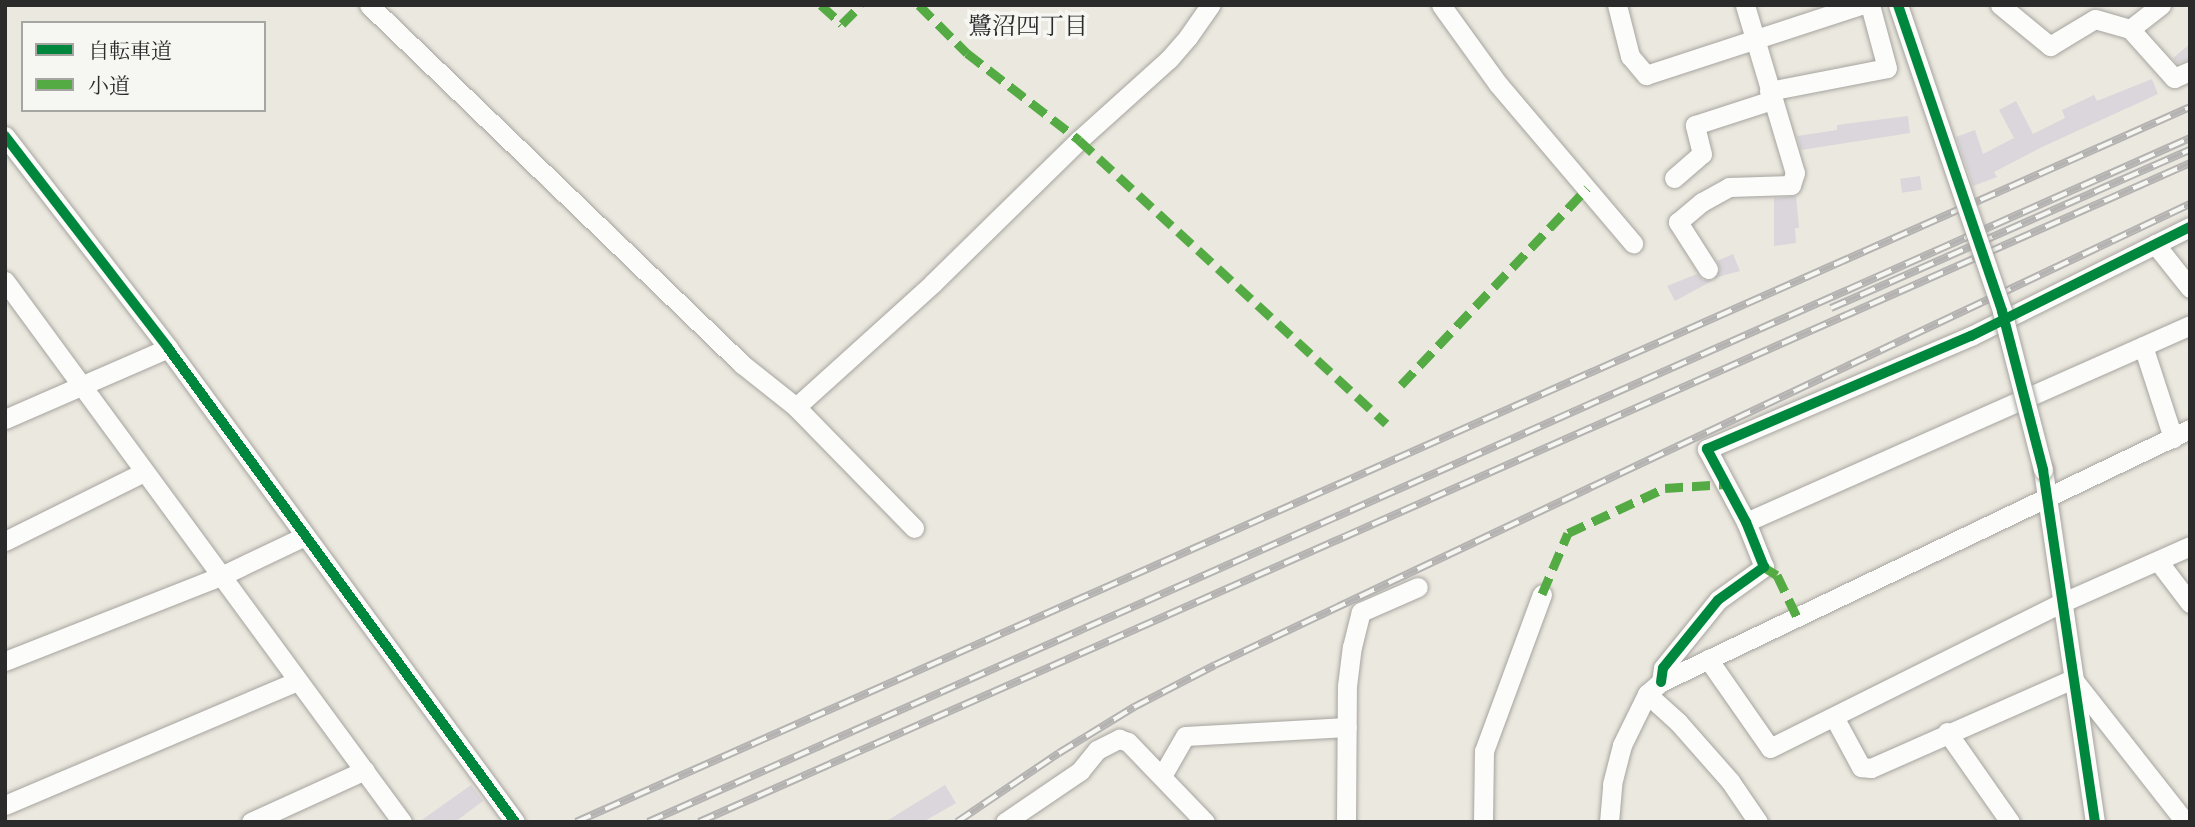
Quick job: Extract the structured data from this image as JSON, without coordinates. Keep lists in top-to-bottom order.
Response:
{
  "districts": ["鷺沼四丁目"],
  "legend": ["自転車道", "小道"]
}
